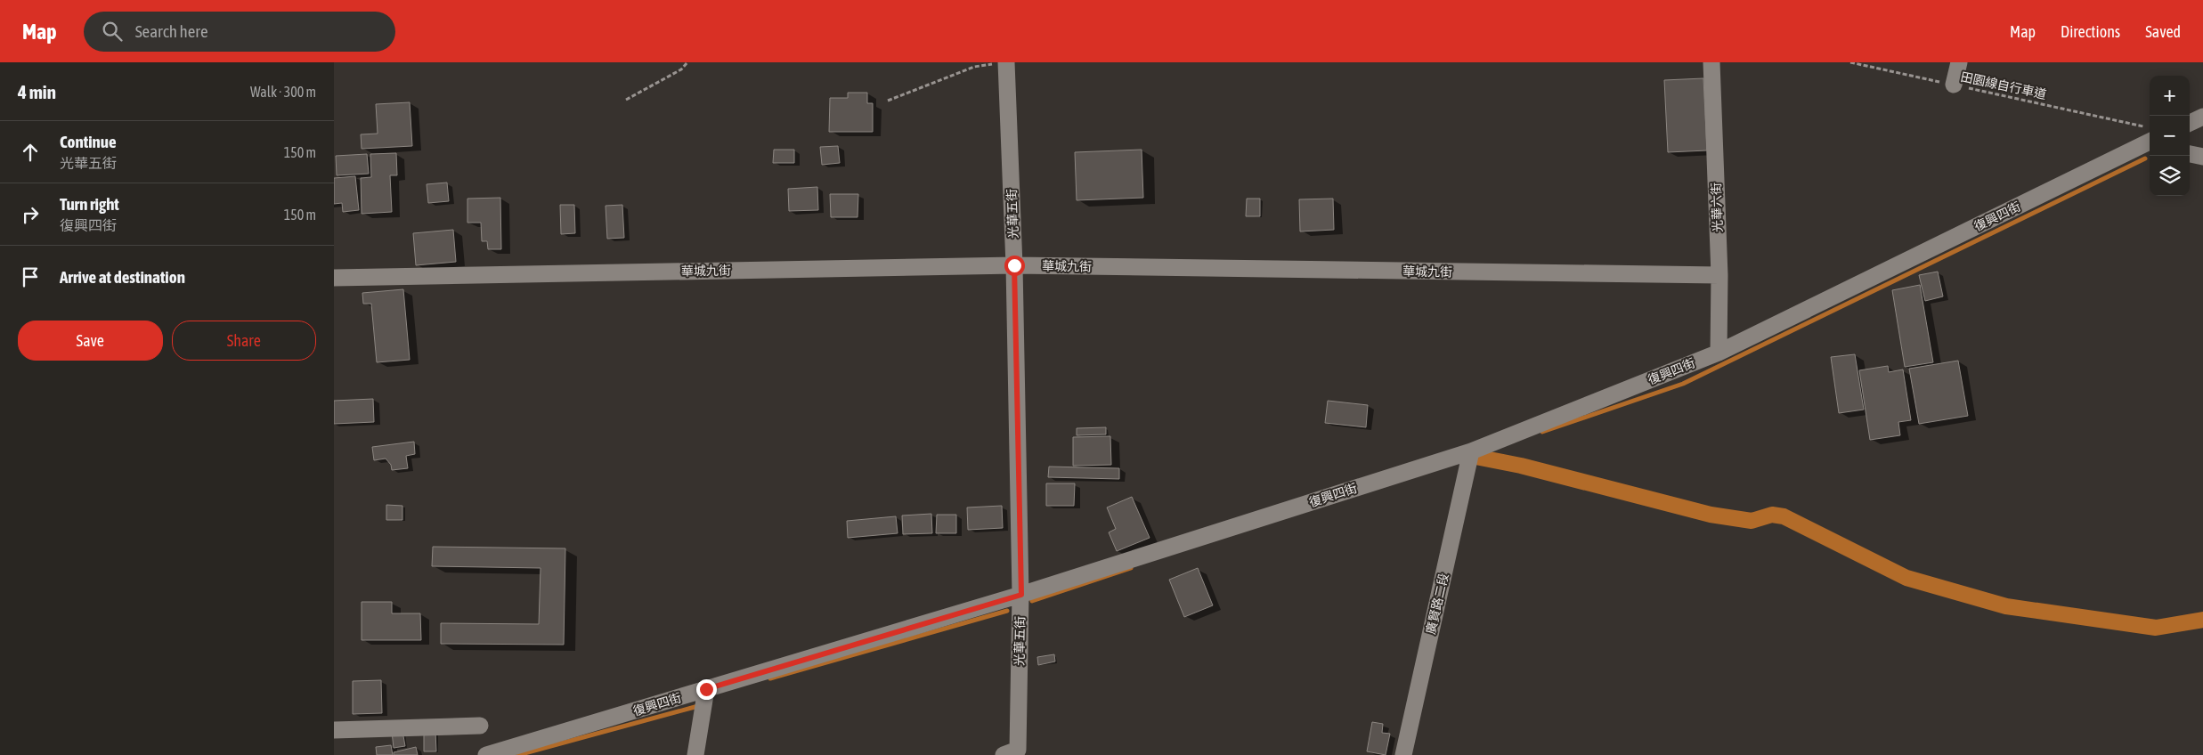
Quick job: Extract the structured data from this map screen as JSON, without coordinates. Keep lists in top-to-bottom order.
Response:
{
  "streets": {
    "street": [
      "光華六街",
      "光華五街",
      "復興四街",
      "華城九街",
      "廣賢路二段"
    ],
    "path": ["田園線自行車道"]
  },
  "crossings": [
    ["田園線自行車道", "復興四街"],
    ["光華六街", "復興四街"],
    ["光華六街", "華城九街"],
    ["光華五街", "復興四街"],
    ["光華五街", "華城九街"],
    ["復興四街", "廣賢路二段"]
  ],
  "page": {
    "header": "Map",
    "search": "Search here",
    "nav": ["Map", "Directions", "Saved"],
    "heading": ["4 min", "Walk · 300 m"],
    "map_buttons": ["+", "−"],
    "list": [
      ["Continue", "光華五街", "150 m"],
      ["Turn right", "復興四街", "150 m"],
      "Arrive at destination"
    ],
    "buttons": ["Save", "Share"]
  }
}
